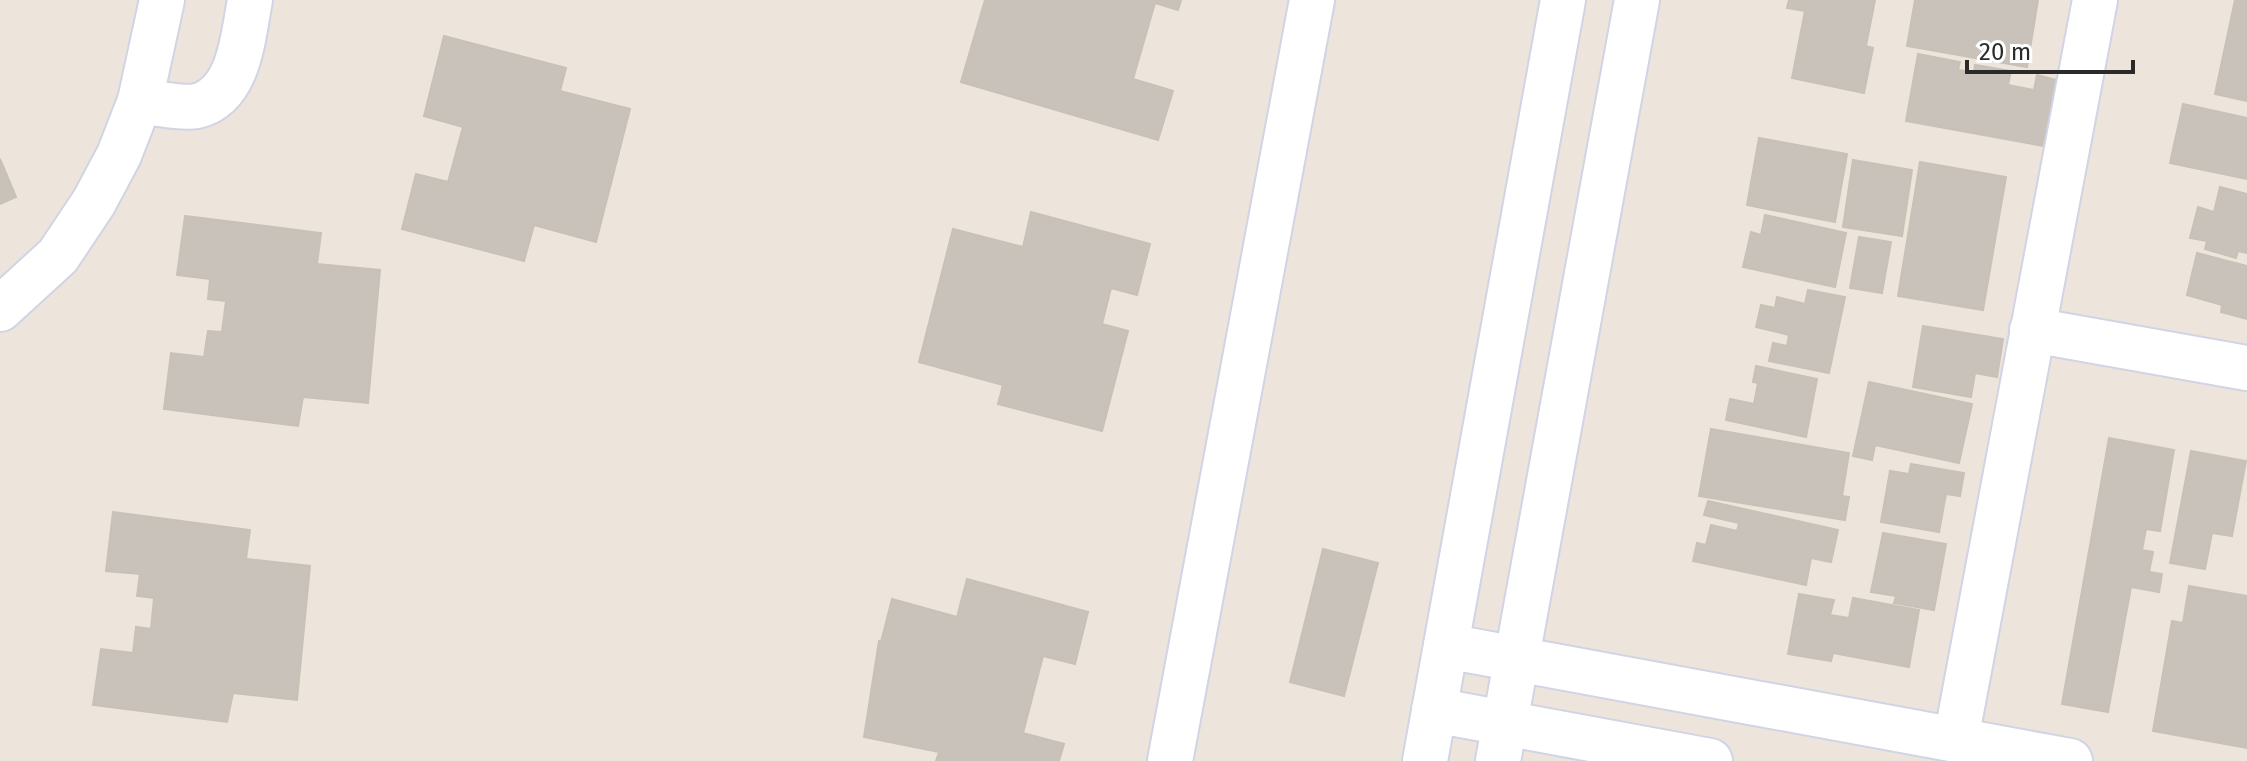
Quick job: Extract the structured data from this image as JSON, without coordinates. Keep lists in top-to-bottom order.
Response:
{
  "scale_bar": "20 m"
}
